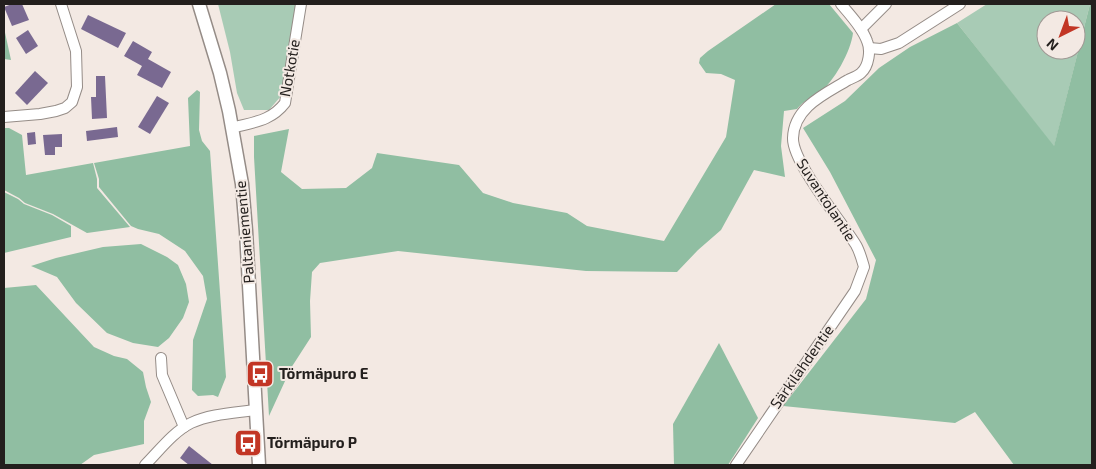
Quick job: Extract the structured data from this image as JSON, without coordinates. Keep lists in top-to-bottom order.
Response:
{
  "streets": {
    "street": [
      "Notkotie",
      "Suvantolantie",
      "Paltaniementie",
      "Särkilahdentie"
    ]
  },
  "crossings": [
    ["Notkotie", "Paltaniementie"],
    ["Suvantolantie", "Särkilahdentie"]
  ],
  "places": {
    "bus stop": ["Törmäpuro E", "Törmäpuro P"]
  },
  "north": "bottom left"
}
